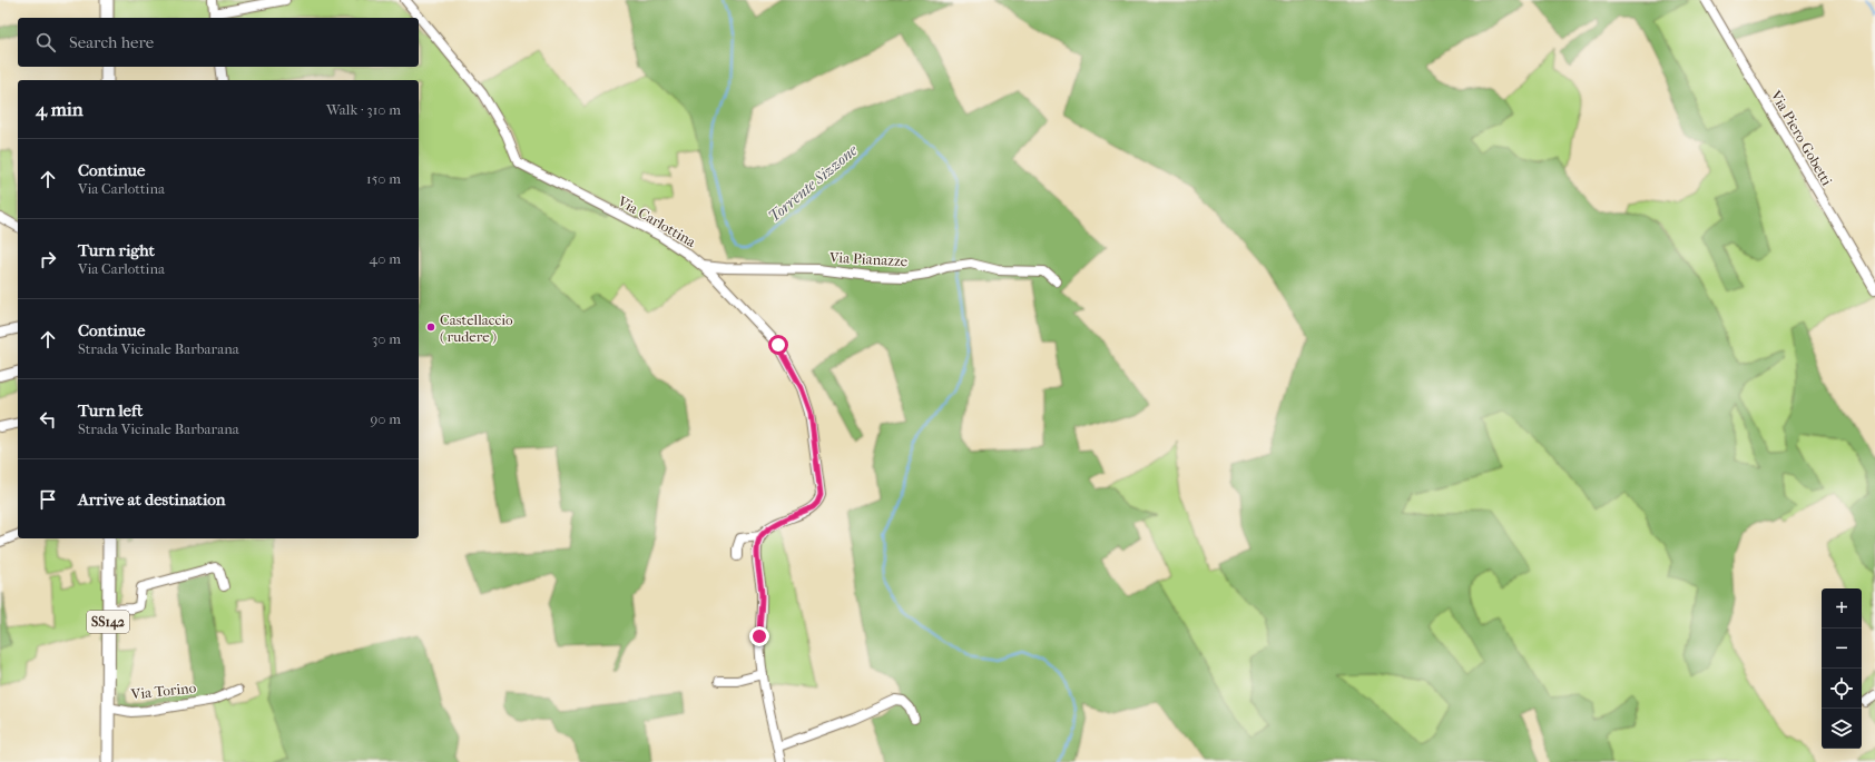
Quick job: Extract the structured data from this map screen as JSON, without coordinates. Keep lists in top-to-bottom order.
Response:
{
  "streets": {
    "main road": ["SS142"],
    "street": [
      "Via Piero Gobetti",
      "Via Carlottina",
      "Via Pianazze",
      "Via Torino"
    ]
  },
  "crossings": [
    ["Via Carlottina", "Via Pianazze"],
    ["SS142", "Via Torino"]
  ],
  "water": ["Torrente Sizzone"],
  "places": ["Castellaccio ( rudere )"],
  "page": {
    "search": "Search here",
    "heading": ["4 min", "Walk · 310 m"],
    "list": [
      ["Continue", "Via Carlottina", "150 m"],
      ["Turn right", "Via Carlottina", "40 m"],
      ["Continue", "Strada Vicinale Barbarana", "30 m"],
      ["Turn left", "Strada Vicinale Barbarana", "90 m"],
      "Arrive at destination"
    ],
    "map_buttons": ["+", "−"]
  }
}
